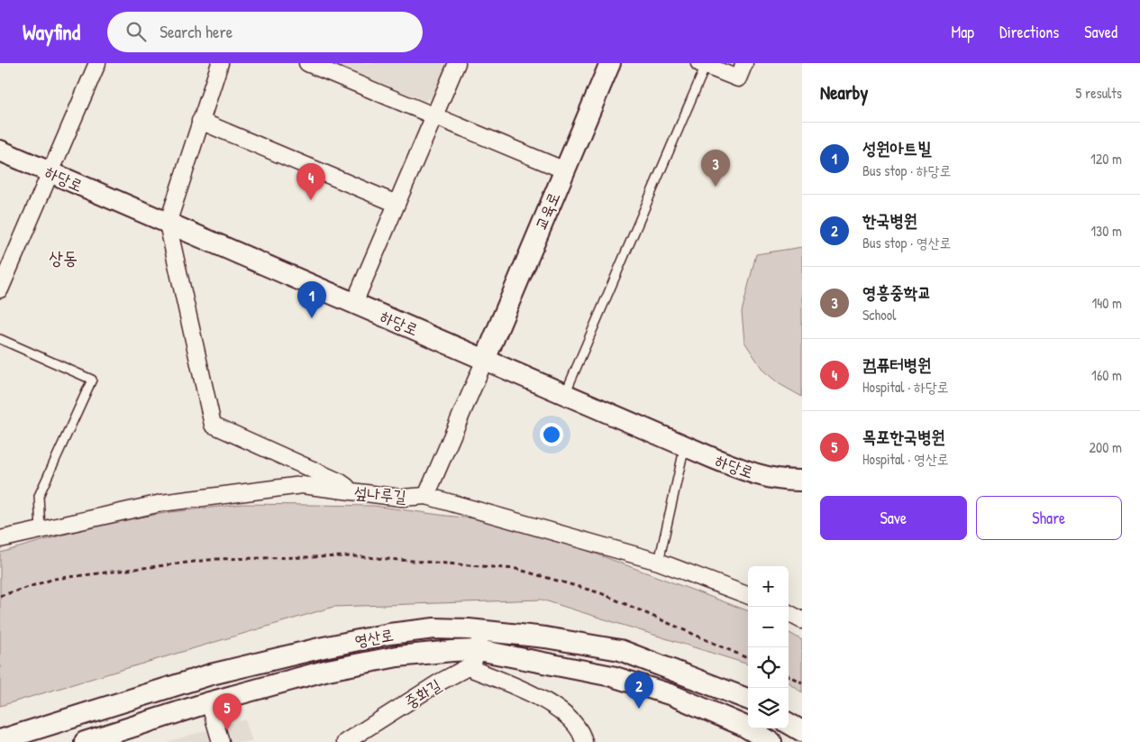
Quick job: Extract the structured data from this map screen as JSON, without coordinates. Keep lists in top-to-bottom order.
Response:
{
  "streets": {
    "street": [
      "하당로",
      "교육로",
      "섶나루길",
      "영산로",
      "중화길"
    ]
  },
  "crossings": [
    ["하당로", "교육로"],
    ["영산로", "중화길"]
  ],
  "districts": ["상동"],
  "page": {
    "header": "Wayfind",
    "search": "Search here",
    "nav": ["Map", "Directions", "Saved"],
    "heading": ["Nearby", "5 results"],
    "list": [
      {
        "mark": "1",
        "name": "성원아트빌",
        "note": "Bus stop · 하당로",
        "value": "120 m"
      },
      {
        "mark": "2",
        "name": "한국병원",
        "note": "Bus stop · 영산로",
        "value": "130 m"
      },
      {
        "mark": "3",
        "name": "영흥중학교",
        "note": "School",
        "value": "140 m"
      },
      {
        "mark": "4",
        "name": "컴퓨터병원",
        "note": "Hospital · 하당로",
        "value": "160 m"
      },
      {
        "mark": "5",
        "name": "목포한국병원",
        "note": "Hospital · 영산로",
        "value": "200 m"
      }
    ],
    "pins": [
      "3",
      "4",
      "1",
      "2",
      "5"
    ],
    "buttons": ["Save", "Share"],
    "map_buttons": ["+", "−"]
  }
}
